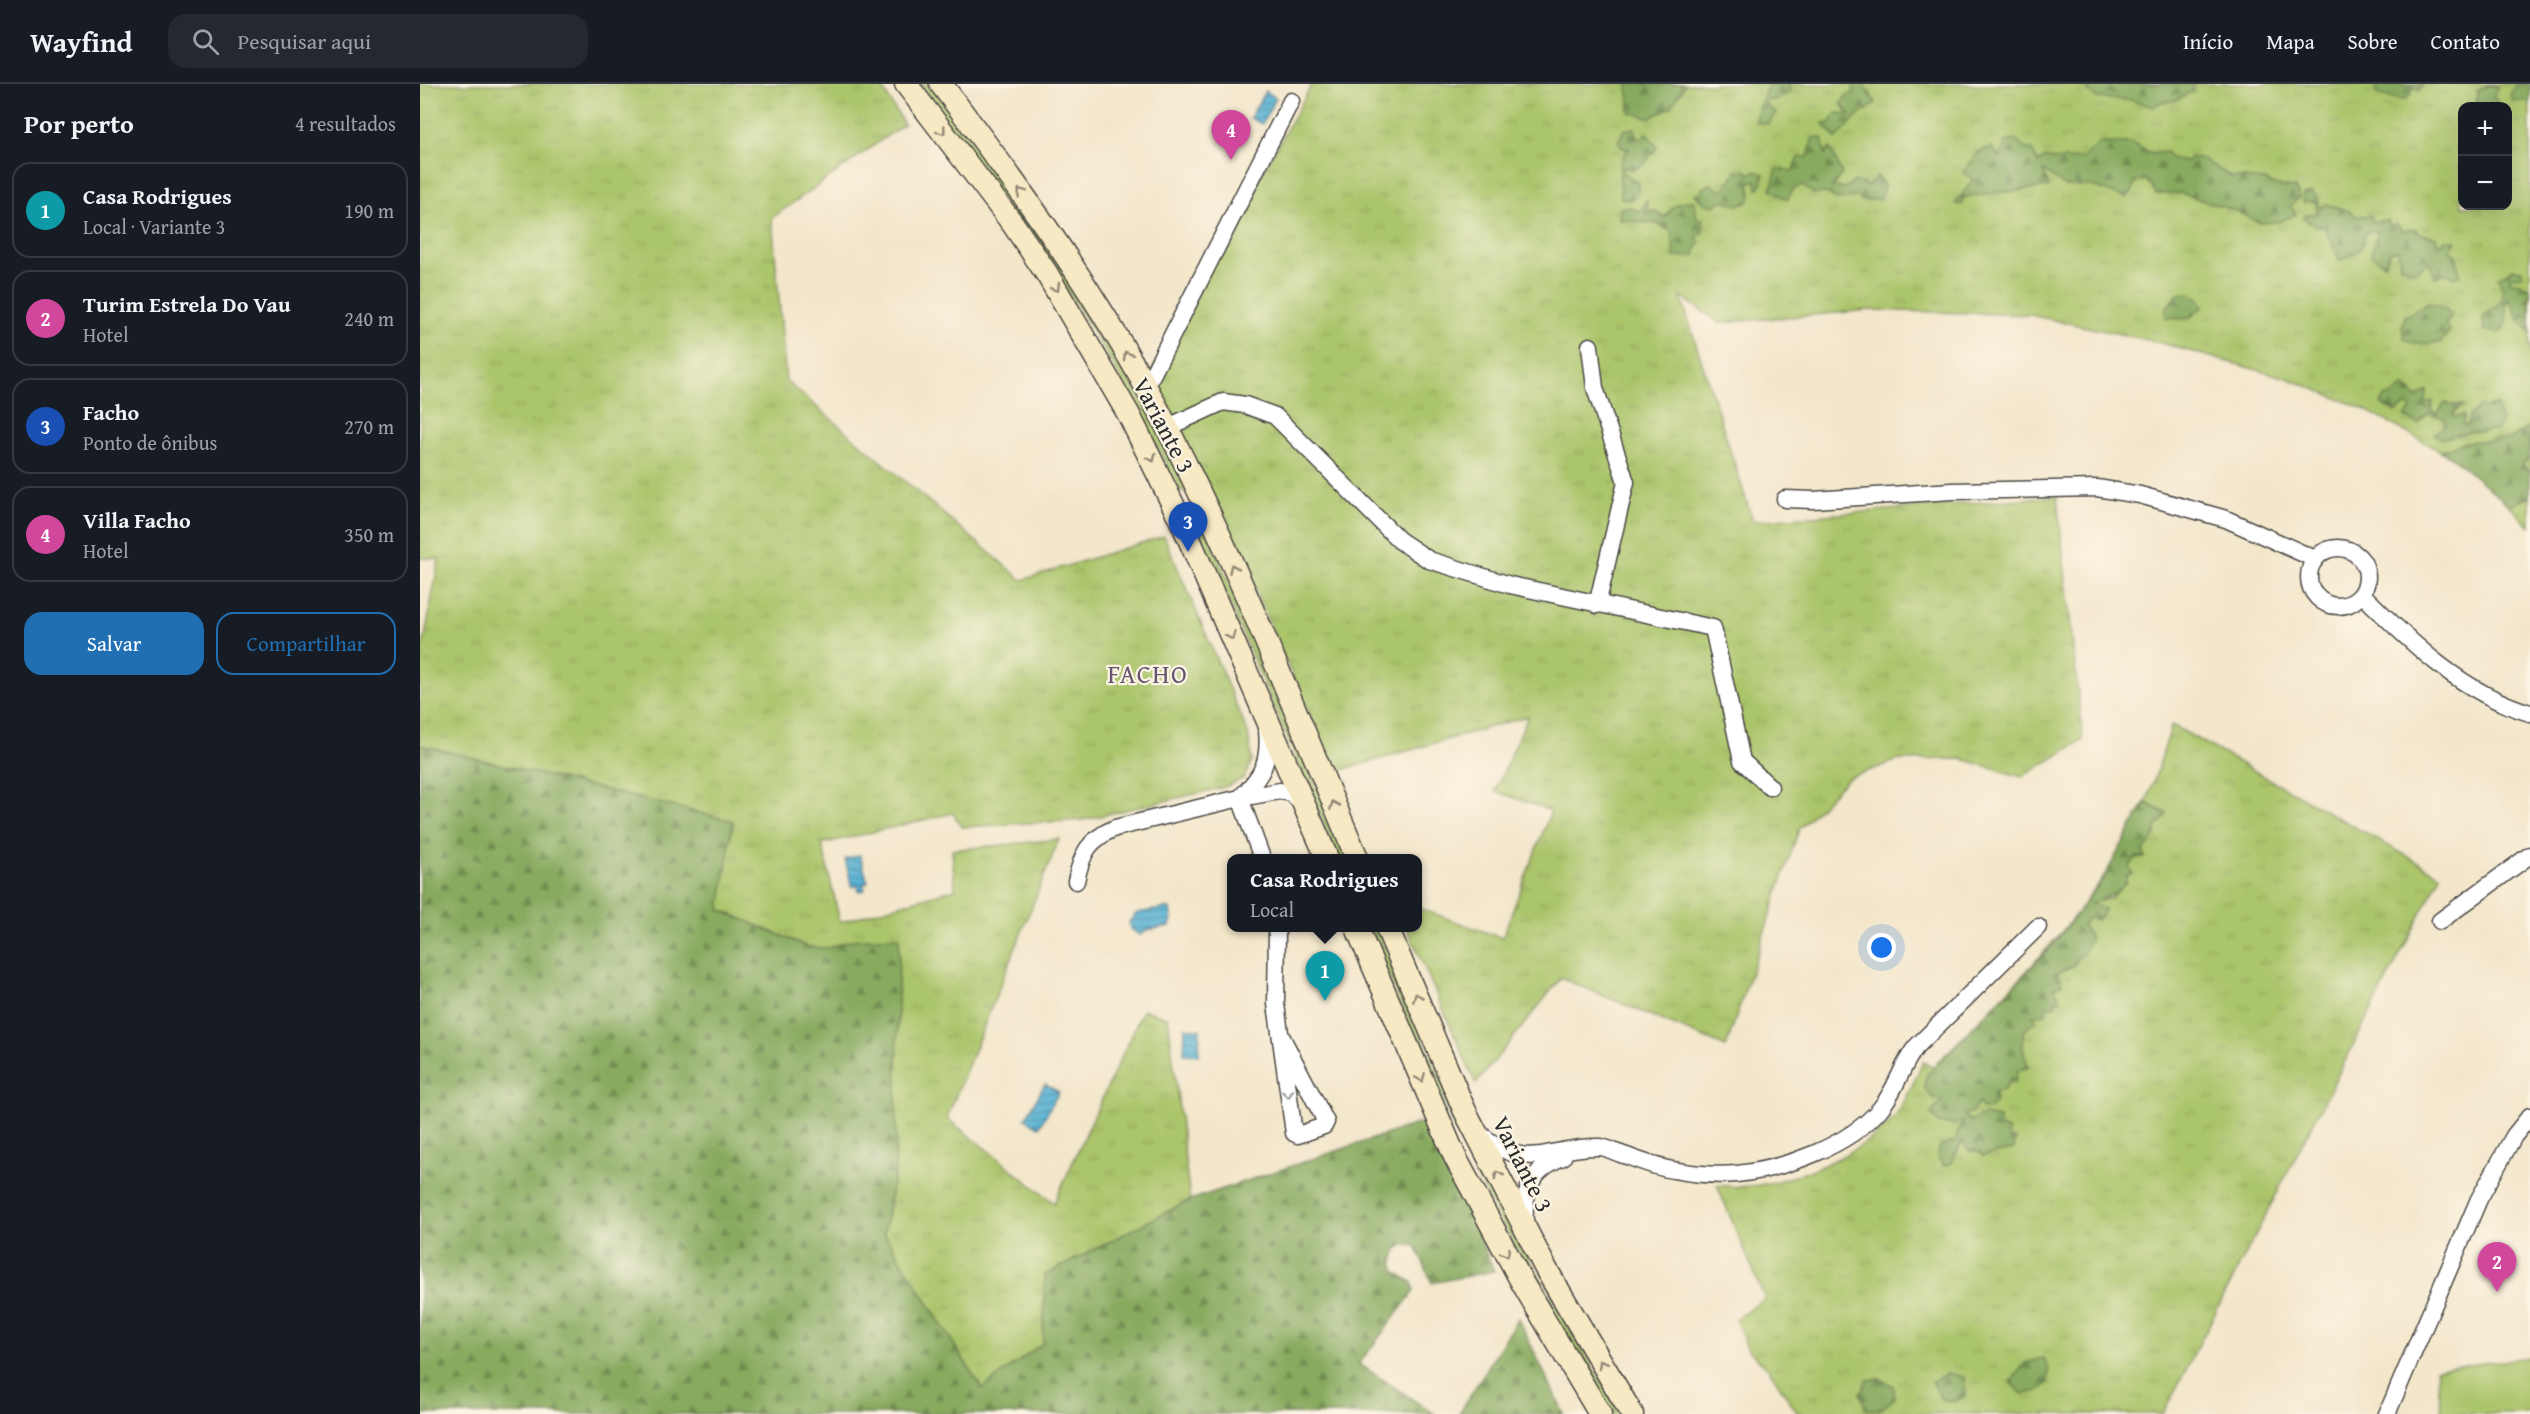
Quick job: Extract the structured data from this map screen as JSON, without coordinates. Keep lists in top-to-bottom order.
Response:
{
  "streets": {
    "main road": ["Variante 3"]
  },
  "districts": ["FACHO"],
  "page": {
    "header": "Wayfind",
    "search": "Pesquisar aqui",
    "nav": [
      "Início",
      "Mapa",
      "Sobre",
      "Contato"
    ],
    "heading": ["Por perto", "4 resultados"],
    "map_buttons": ["+", "−"],
    "pins": [
      "4",
      "3",
      "1",
      "2"
    ],
    "list": [
      {
        "mark": "1",
        "name": "Casa Rodrigues",
        "note": "Local · Variante 3",
        "value": "190 m"
      },
      {
        "mark": "2",
        "name": "Turim Estrela Do Vau",
        "note": "Hotel",
        "value": "240 m"
      },
      {
        "mark": "3",
        "name": "Facho",
        "note": "Ponto de ônibus",
        "value": "270 m"
      },
      {
        "mark": "4",
        "name": "Villa Facho",
        "note": "Hotel",
        "value": "350 m"
      }
    ],
    "buttons": ["Salvar", "Compartilhar"],
    "popup": ["Casa Rodrigues", "Local"]
  }
}
